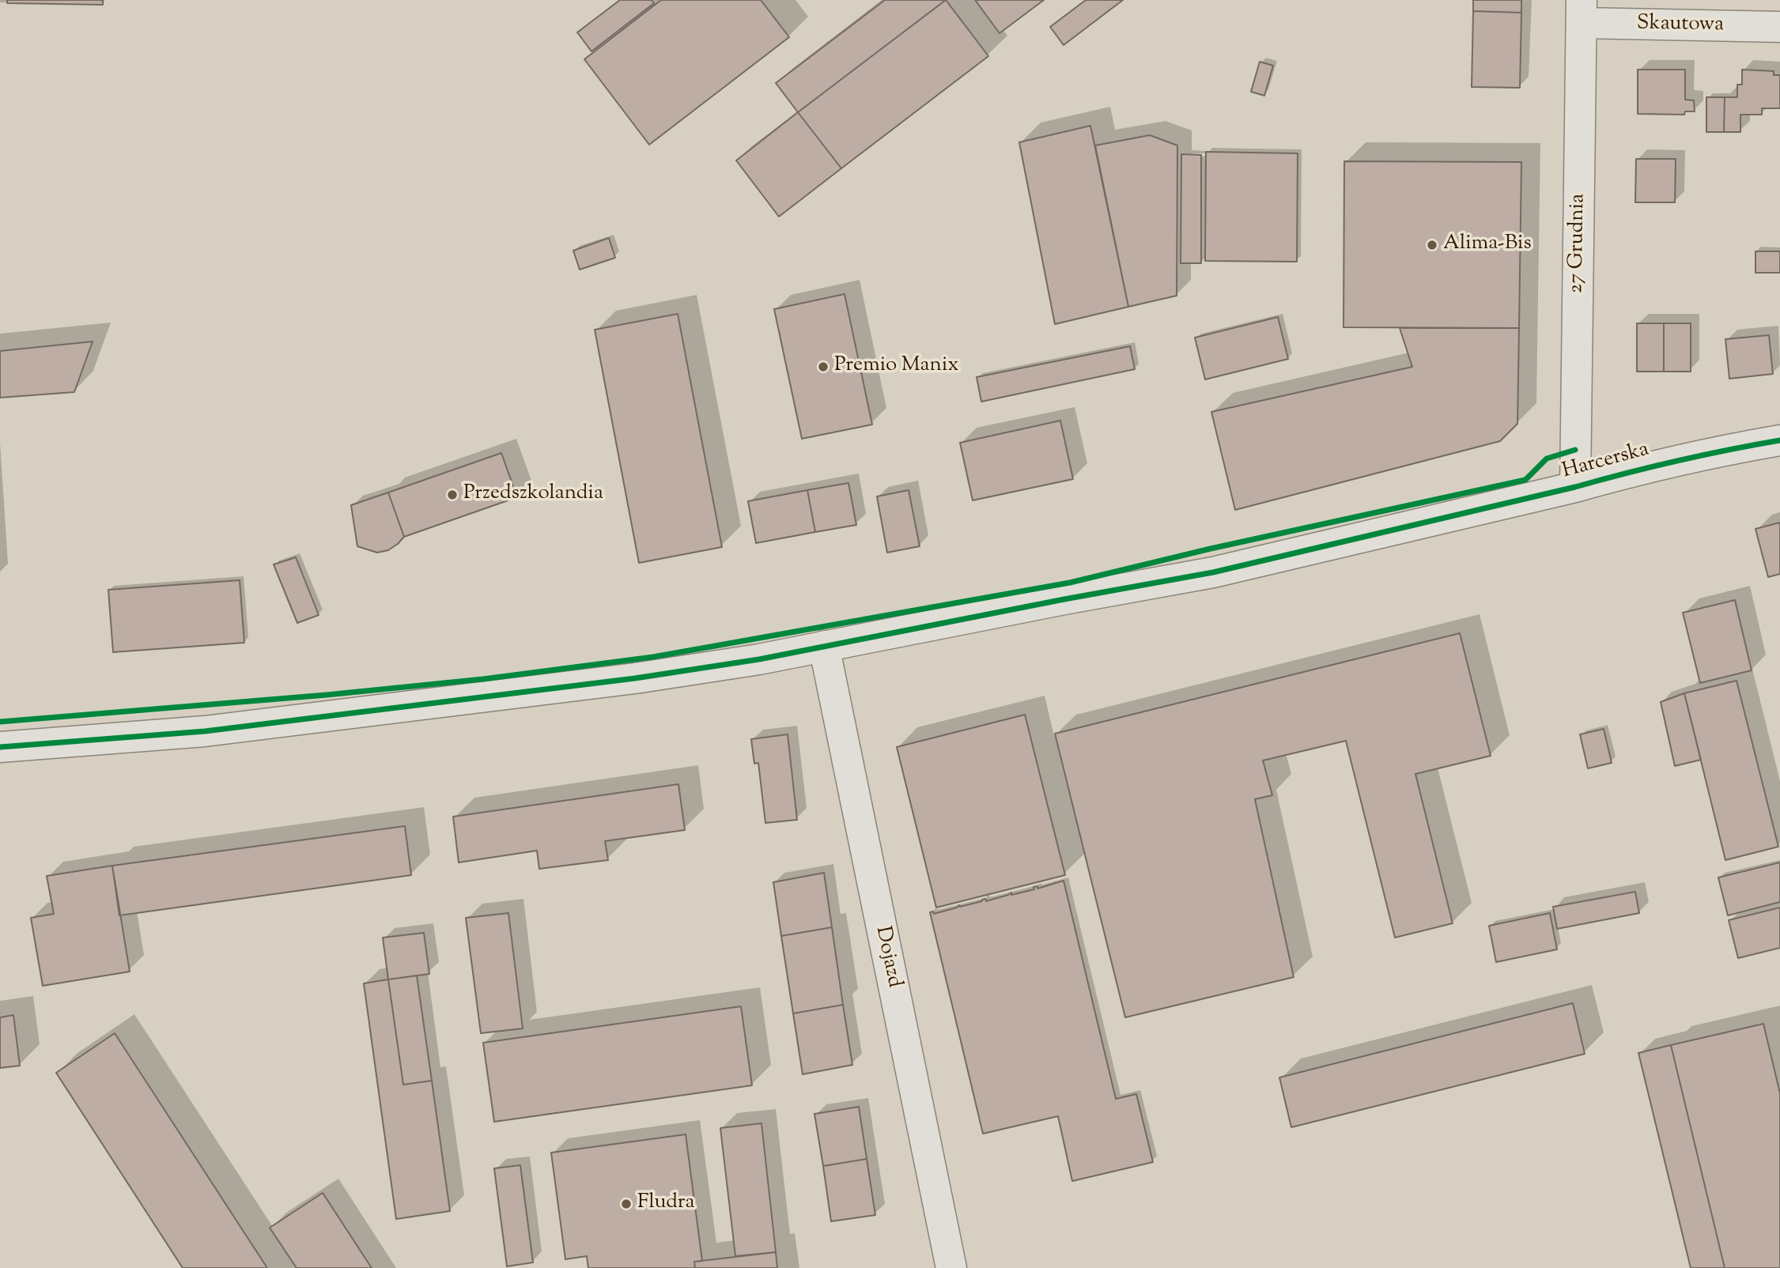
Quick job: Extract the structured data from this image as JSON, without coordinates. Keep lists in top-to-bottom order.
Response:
{
  "streets": {
    "street": [
      "Skautowa",
      "27 Grudnia",
      "Harcerska",
      "Dojazd"
    ]
  },
  "crossings": [
    ["Skautowa", "27 Grudnia"],
    ["27 Grudnia", "Harcerska"],
    ["Harcerska", "Dojazd"]
  ],
  "places": [
    "Alima-Bis",
    "Premio Manix",
    "Przedszkolandia",
    "Fludra"
  ]
}
